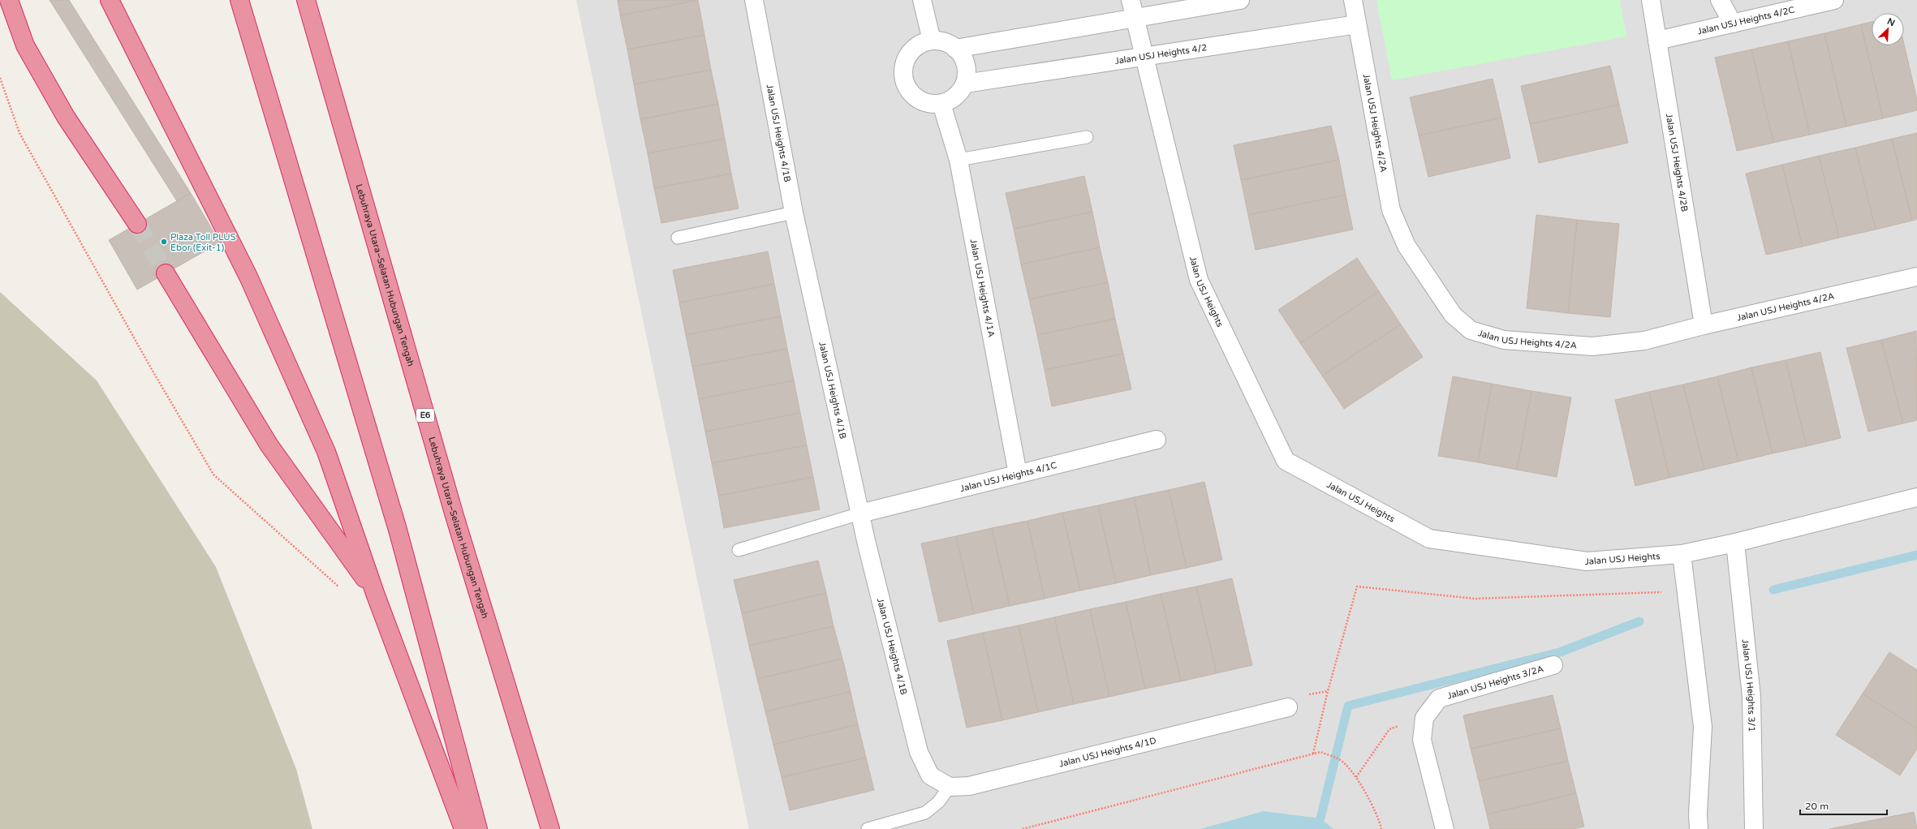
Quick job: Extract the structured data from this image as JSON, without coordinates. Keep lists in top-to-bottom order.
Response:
{
  "streets": {
    "highway": ["Lebuhraya Utara–Selatan Hubungan Tengah", "E6"],
    "street": [
      "Jalan USJ Heights 4/2C",
      "Jalan USJ Heights 4/2",
      "Jalan USJ Heights 4/2A",
      "Jalan USJ Heights 4/1B",
      "Jalan USJ Heights 4/2B",
      "Jalan USJ Heights 4/1A",
      "Jalan USJ Heights",
      "Jalan USJ Heights 4/1C",
      "Jalan USJ Heights 3/2A",
      "Jalan USJ Heights 3/1",
      "Jalan USJ Heights 4/1D"
    ]
  },
  "crossings": [
    ["Jalan USJ Heights 4/2C", "Jalan USJ Heights 4/2B"],
    ["Jalan USJ Heights 4/2", "Jalan USJ Heights 4/2A"],
    ["Jalan USJ Heights 4/2", "Jalan USJ Heights 4/1A"],
    ["Jalan USJ Heights 4/2", "Jalan USJ Heights"],
    ["Jalan USJ Heights 4/2A", "Jalan USJ Heights 4/2B"],
    ["Jalan USJ Heights 4/1B", "Jalan USJ Heights 4/1C"],
    ["Jalan USJ Heights 4/1B", "Jalan USJ Heights 4/1D"],
    ["Jalan USJ Heights 4/1A", "Jalan USJ Heights 4/1C"],
    ["Jalan USJ Heights", "Jalan USJ Heights 3/1"]
  ],
  "places": ["Plaza Toll PLUS Ebor (Exit-1)"],
  "scale_bar": "20 m",
  "north": "top right"
}
